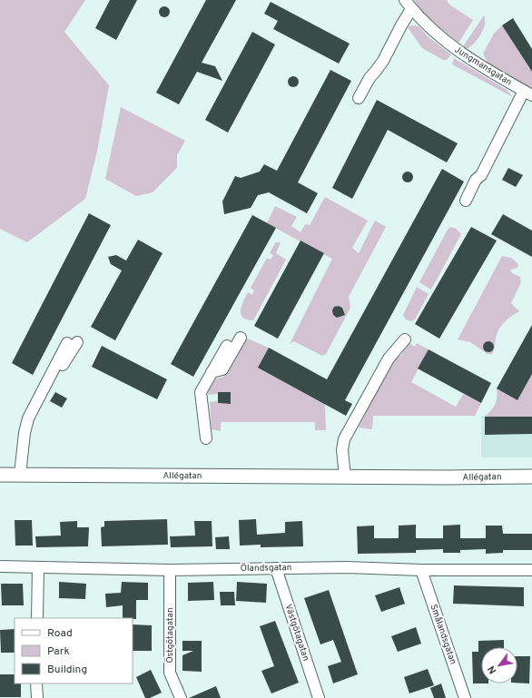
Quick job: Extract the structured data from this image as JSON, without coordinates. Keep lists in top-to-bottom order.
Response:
{
  "streets": {
    "street": [
      "Jungmansgatan",
      "Allégatan",
      "Ölandsgatan",
      "Västgötagatan",
      "Smålandsgatan",
      "Östgötagatan"
    ]
  },
  "crossings": [
    ["Ölandsgatan", "Västgötagatan"],
    ["Ölandsgatan", "Smålandsgatan"],
    ["Ölandsgatan", "Östgötagatan"]
  ],
  "legend": ["Road", "Park", "Building"],
  "north": "bottom left"
}
